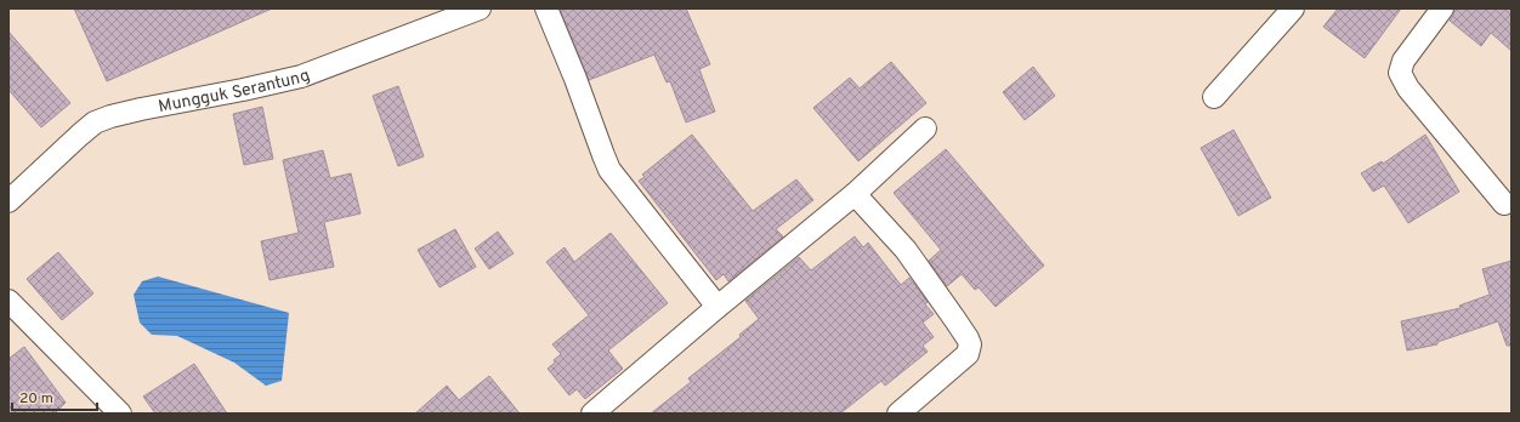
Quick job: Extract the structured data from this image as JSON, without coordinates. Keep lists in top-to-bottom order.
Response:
{
  "streets": {
    "street": ["Mungguk Serantung"]
  },
  "scale_bar": "20 m"
}
